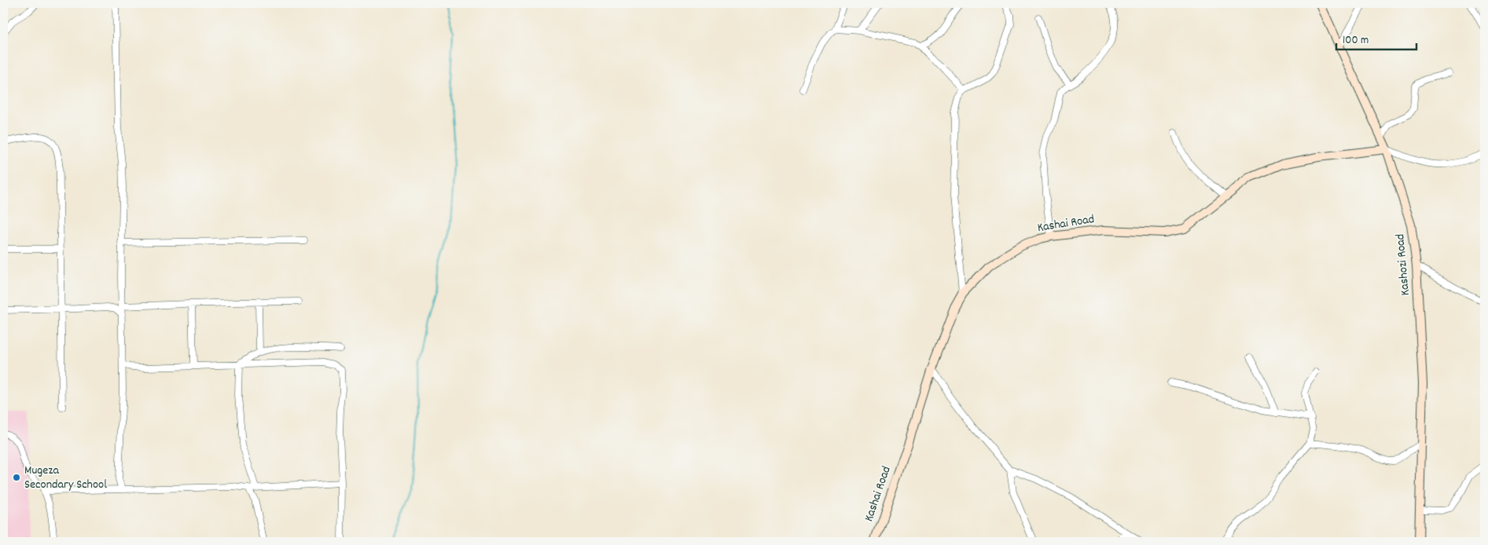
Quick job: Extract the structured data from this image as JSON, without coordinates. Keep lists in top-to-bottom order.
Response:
{
  "streets": {
    "street": ["Kashai Road", "Kashozi Road"]
  },
  "crossings": [
    ["Kashai Road", "Kashozi Road"]
  ],
  "places": ["Mugeza Secondary School"],
  "scale_bar": "100 m"
}
